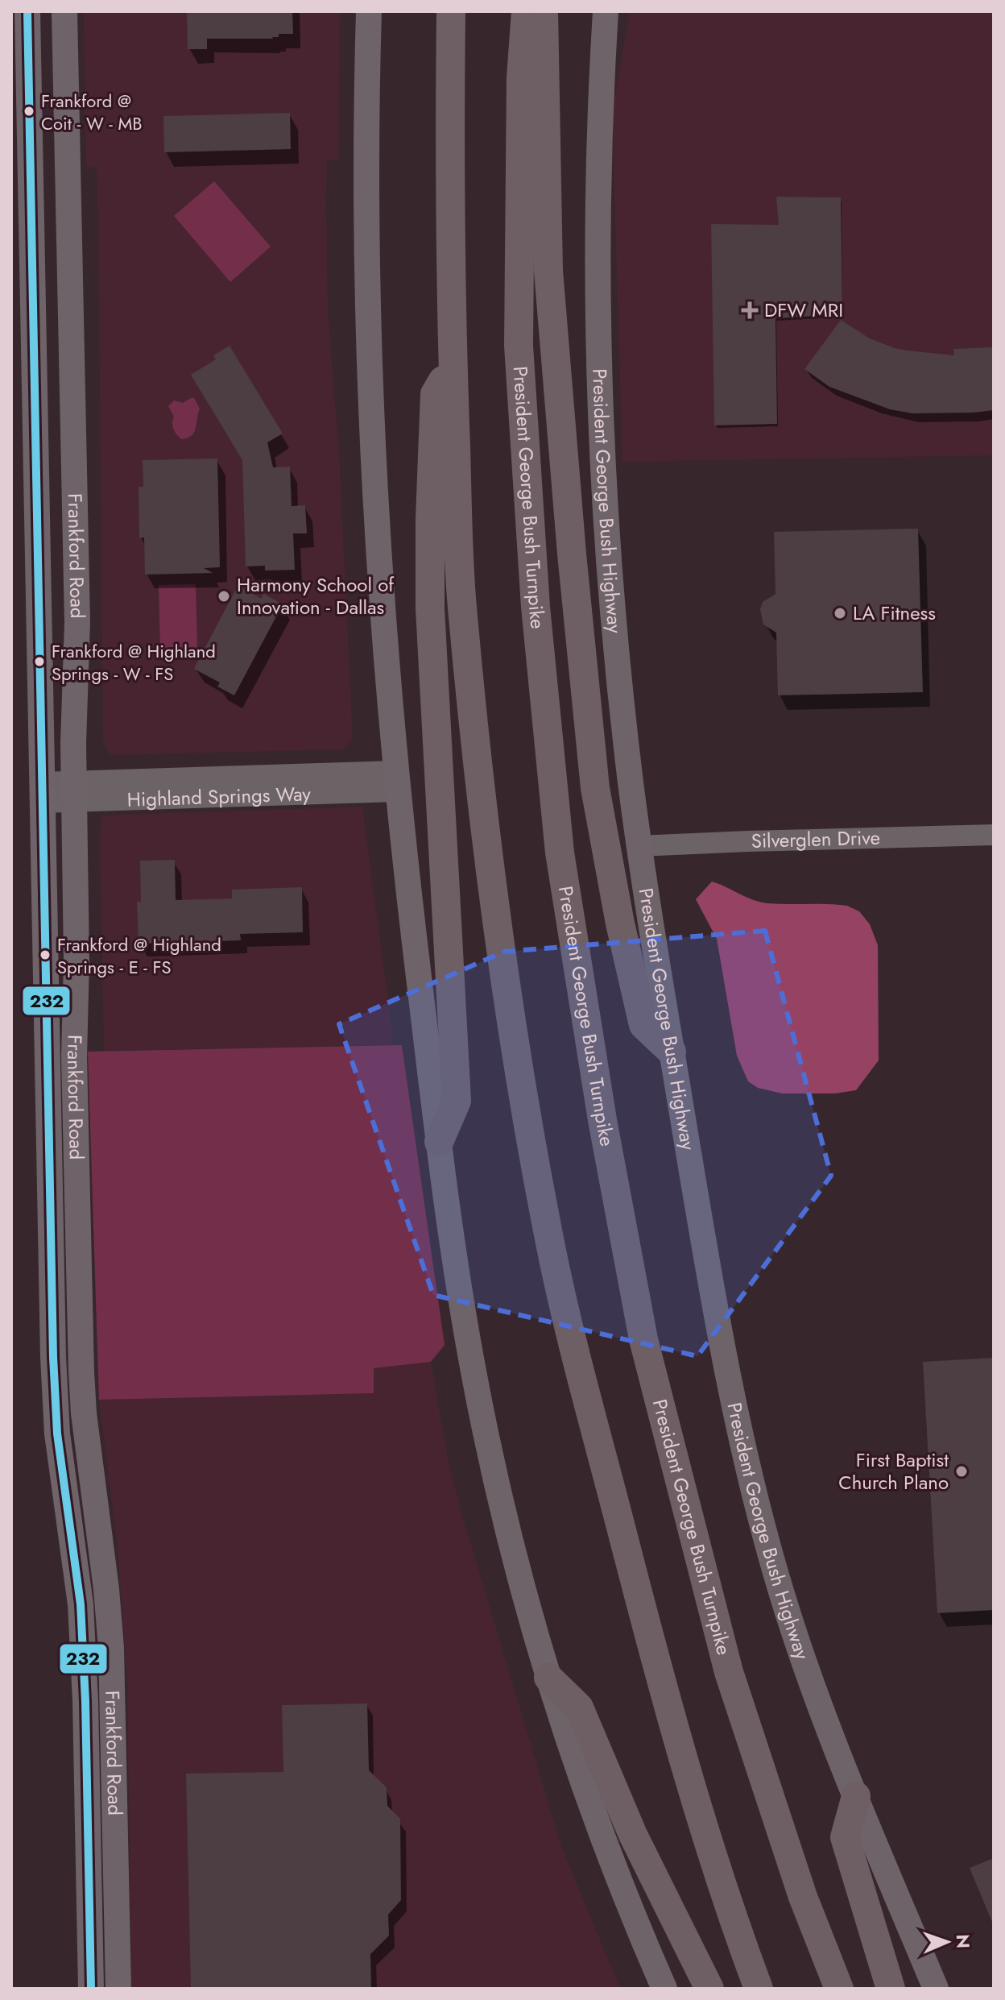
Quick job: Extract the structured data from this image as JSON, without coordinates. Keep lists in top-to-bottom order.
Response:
{
  "streets": {
    "highway": ["President George Bush Turnpike"],
    "main road": ["President George Bush Highway", "Frankford Road"],
    "street": ["Highland Springs Way", "Silverglen Drive"]
  },
  "crossings": [
    ["President George Bush Highway", "Silverglen Drive"],
    ["Frankford Road", "Highland Springs Way"]
  ],
  "places": {
    "other": [
      "Frankford @ Coit - W - MB",
      "Harmony School of Innovation - Dallas",
      "LA Fitness",
      "Frankford @ Highland Springs - W - FS",
      "Frankford @ Highland Springs - E - FS",
      "First Baptist Church Plano"
    ],
    "health": ["DFW MRI"]
  },
  "lines": ["transit line 232"],
  "north": "right"
}
